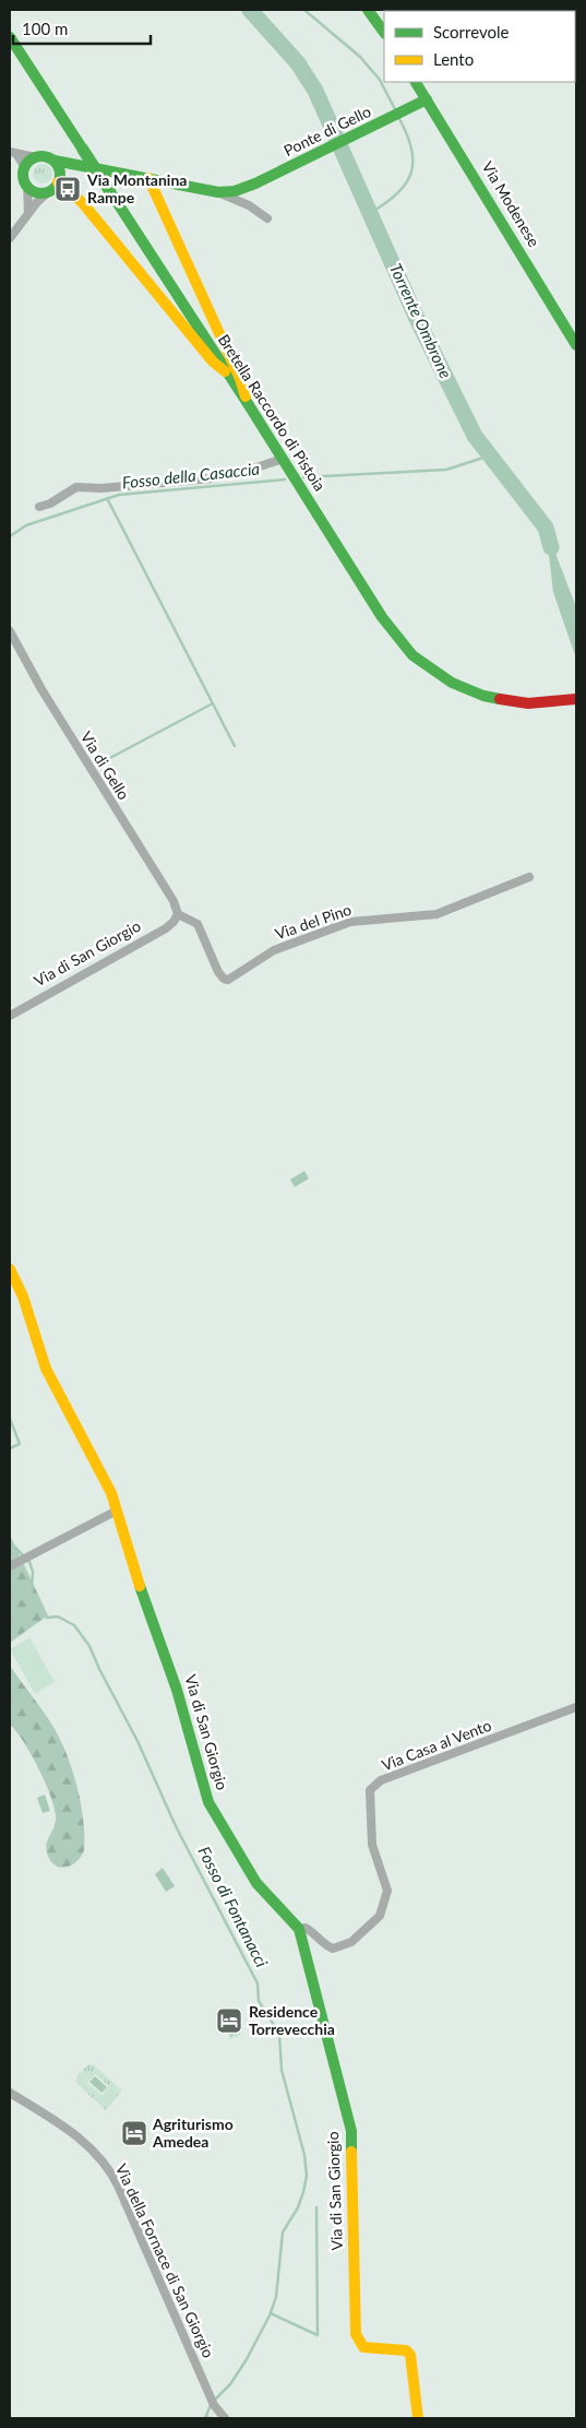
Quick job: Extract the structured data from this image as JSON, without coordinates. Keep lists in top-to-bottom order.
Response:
{
  "streets": {
    "street": [
      "Ponte di Gello",
      "Via Modenese",
      "Bretella Raccordo di Pistoia",
      "Via di Gello",
      "Via del Pino",
      "Via di San Giorgio",
      "Via Casa al Vento",
      "Via della Fornace di San Giorgio"
    ]
  },
  "crossings": [
    ["Ponte di Gello", "Via Modenese"],
    ["Via di Gello", "Via del Pino"],
    ["Via di Gello", "Via di San Giorgio"],
    ["Via del Pino", "Via di San Giorgio"],
    ["Via di San Giorgio", "Via Casa al Vento"]
  ],
  "water": ["Torrente Ombrone", "Fosso della Casaccia", "Fosso di Fontanacci"],
  "places": {
    "bus stop": ["Via Montanina Rampe"],
    "hotel": ["Residence Torrevecchia", "Agriturismo Amedea"]
  },
  "legend": ["Scorrevole", "Lento"],
  "scale_bar": "100 m"
}
